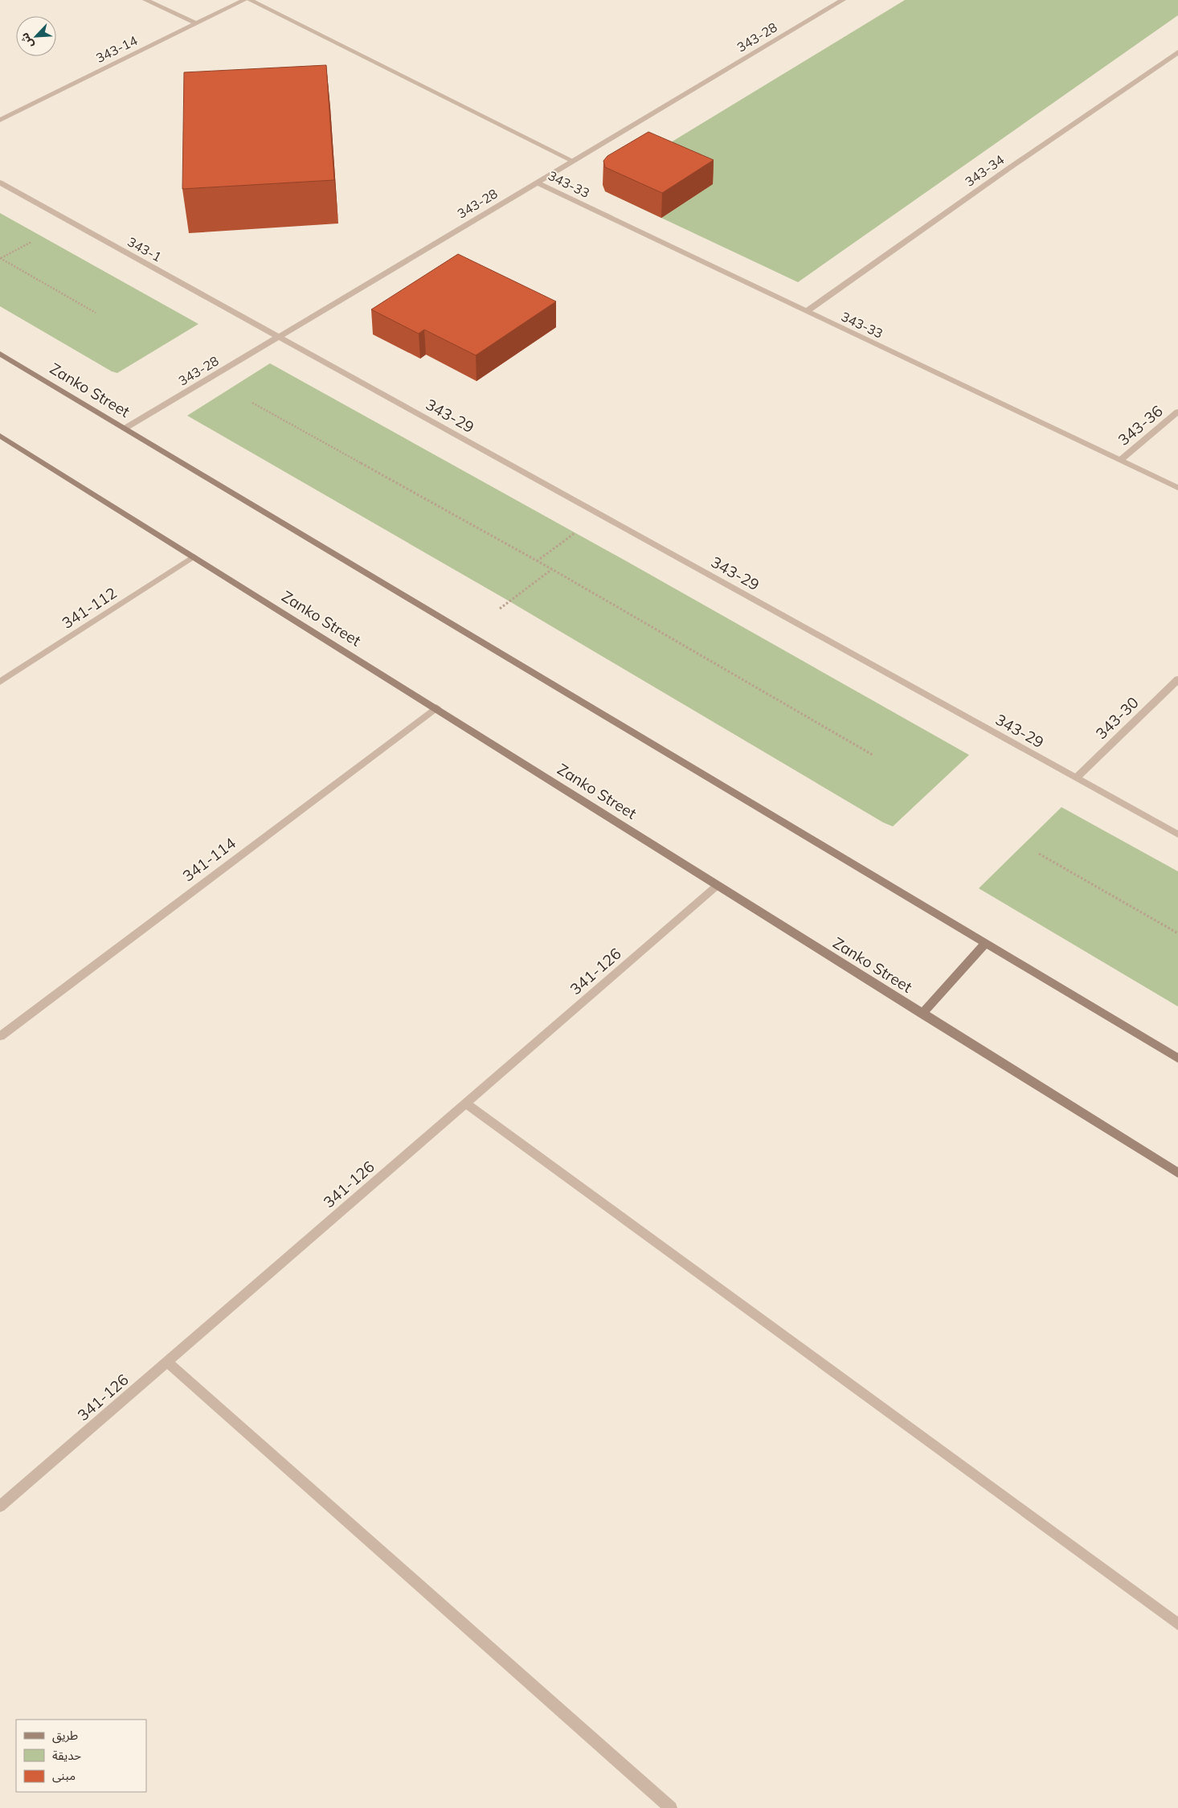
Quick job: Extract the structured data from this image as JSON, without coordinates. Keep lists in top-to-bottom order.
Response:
{
  "streets": {
    "main road": ["Zanko Street"],
    "street": [
      "343-28",
      "343-14",
      "343-34",
      "343-33",
      "343-1",
      "343-29",
      "343-36",
      "341-112",
      "343-30",
      "341-114",
      "341-126"
    ]
  },
  "crossings": [
    ["343-28", "343-33"],
    ["343-28", "343-1"],
    ["343-28", "Zanko Street"],
    ["343-28", "343-29"],
    ["343-34", "343-33"],
    ["343-33", "343-36"],
    ["343-1", "343-29"],
    ["Zanko Street", "341-112"],
    ["Zanko Street", "341-114"],
    ["Zanko Street", "341-126"],
    ["343-29", "343-30"]
  ],
  "legend": ["طريق", "حديقة", "مبنى"],
  "north": "bottom left"
}
